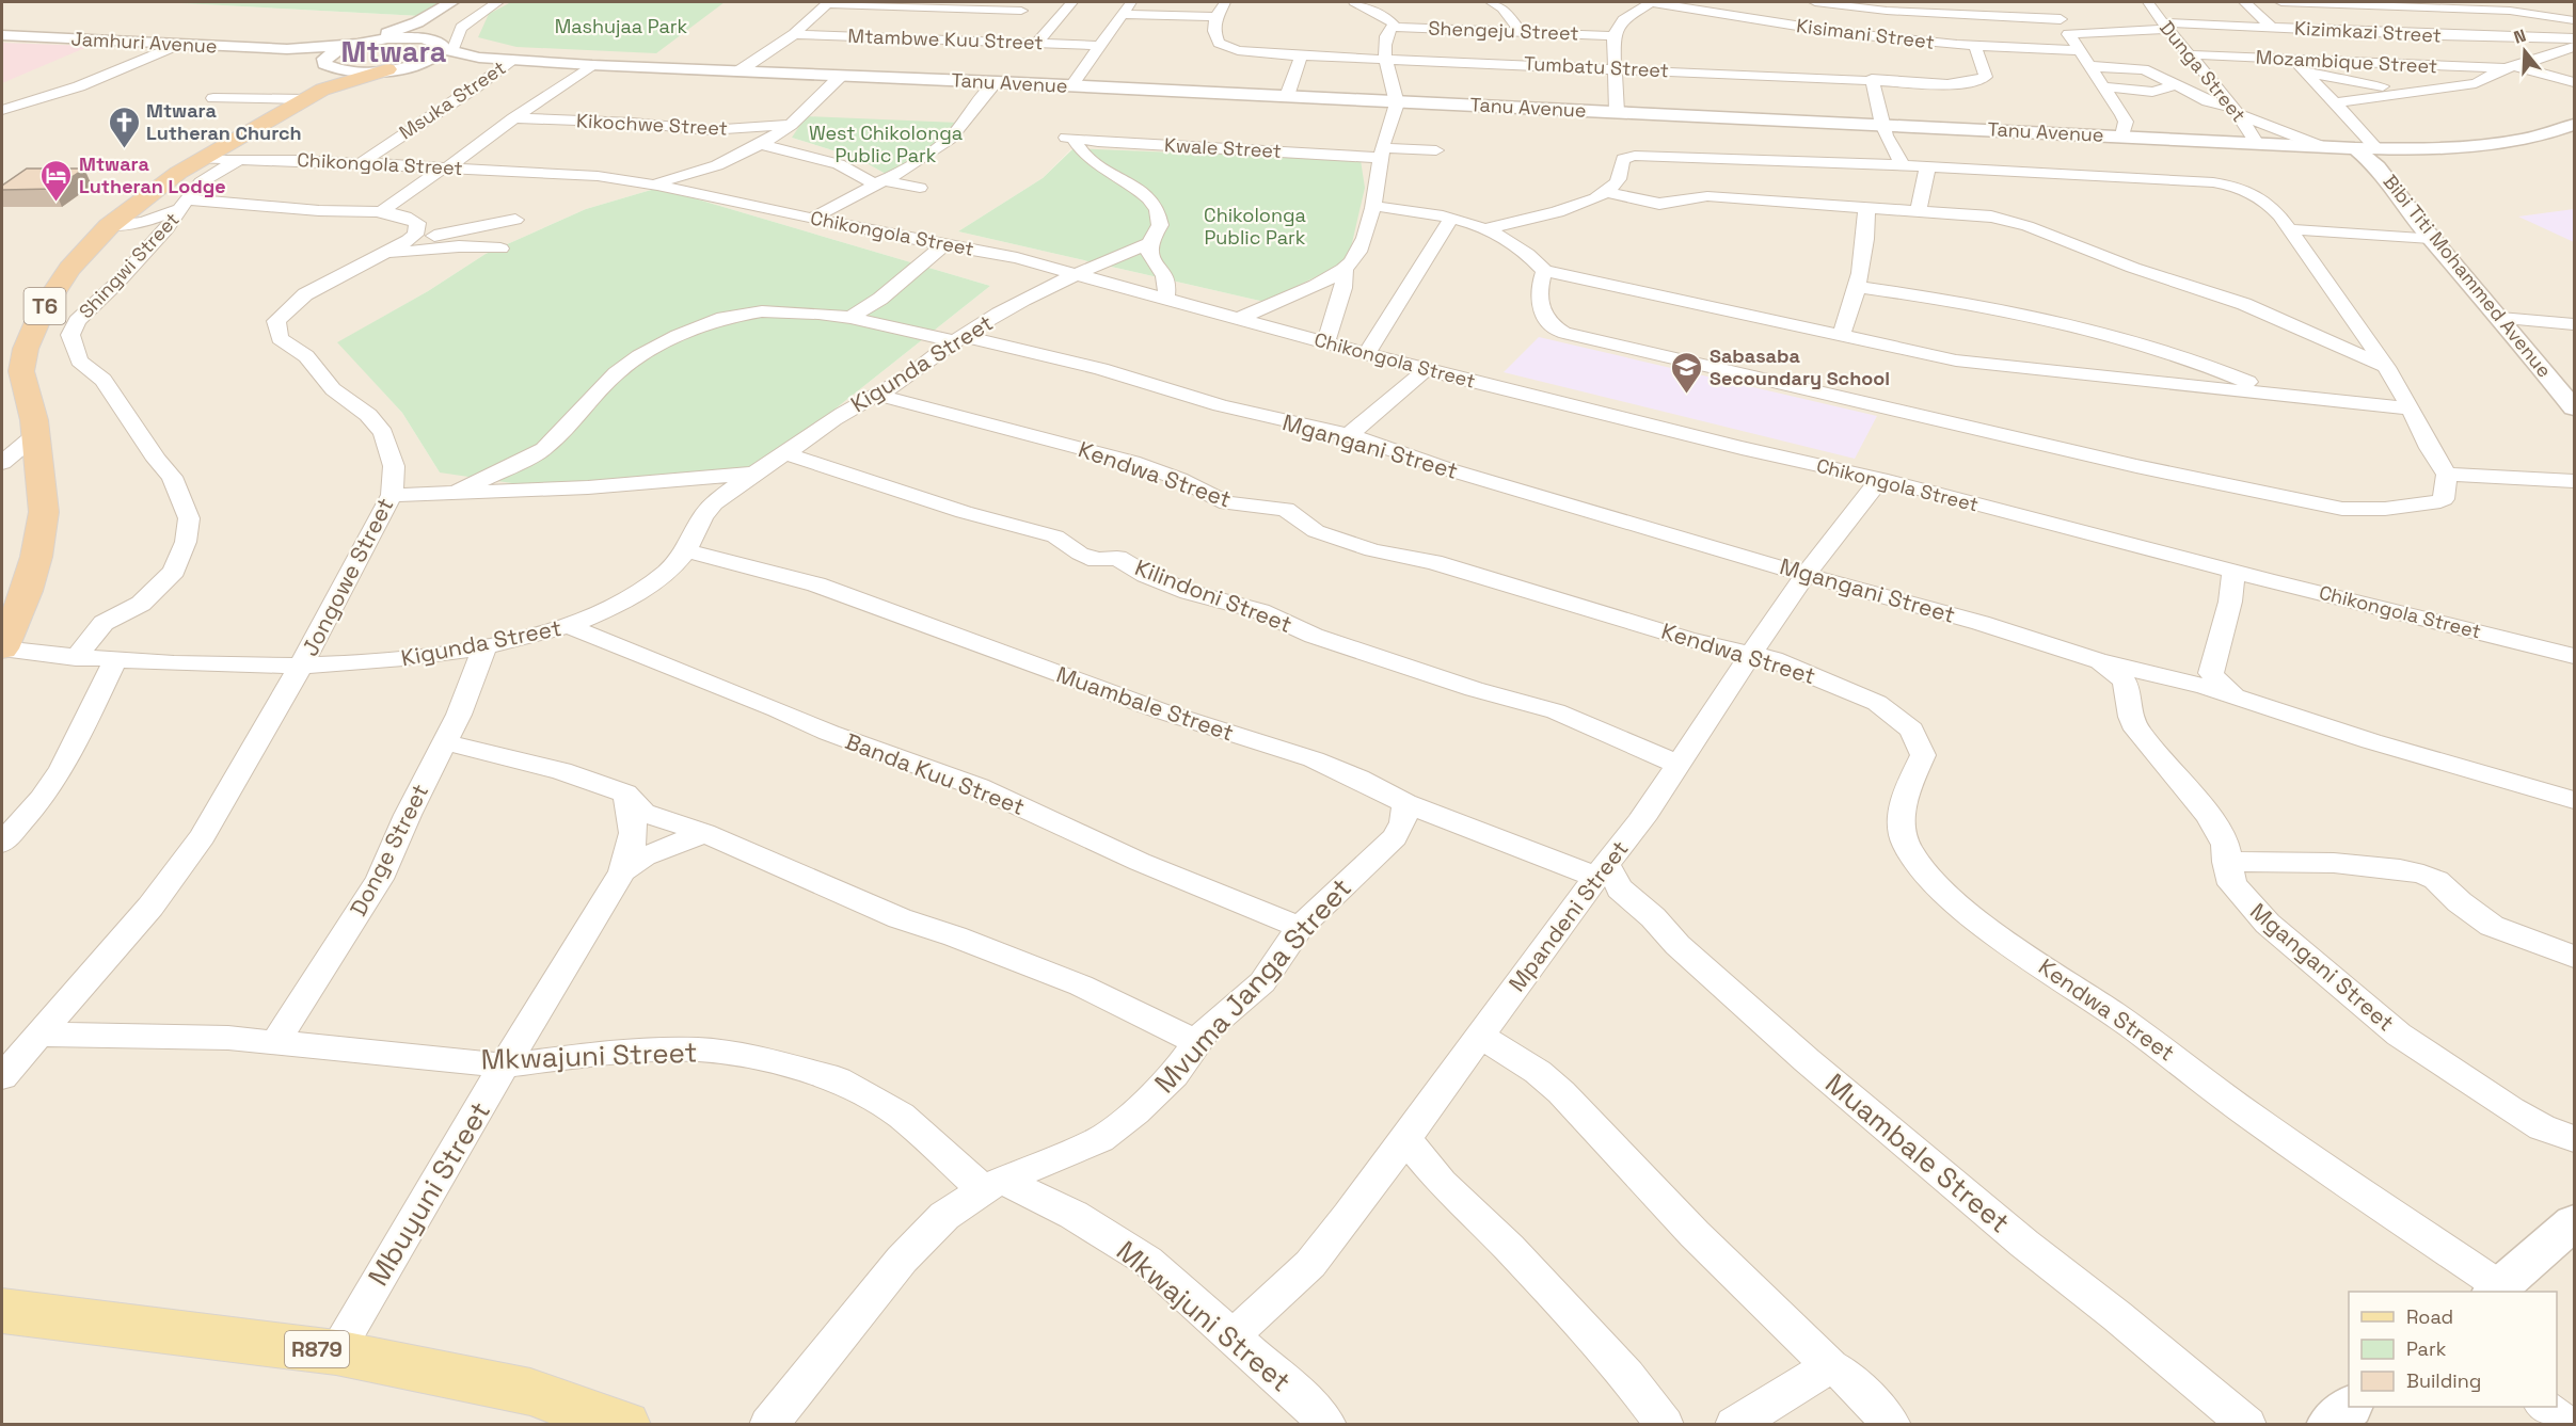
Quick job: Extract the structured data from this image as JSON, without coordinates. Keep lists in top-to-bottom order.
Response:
{
  "streets": {
    "highway": ["T6"],
    "main road": ["R879"],
    "street": [
      "Shengeju Street",
      "Kizimkazi Street",
      "Kisimani Street",
      "Mtambwe Kuu Street",
      "Jamhuri Avenue",
      "Mozambique Street",
      "Tumbatu Street",
      "Dunga Street",
      "Tanu Avenue",
      "Msuka Street",
      "Kikochwe Street",
      "Kwale Street",
      "Chikongola Street",
      "Shingwi Street",
      "Bibi Titi Mohammed Avenue",
      "Kigunda Street",
      "Mgangani Street",
      "Kendwa Street",
      "Jongowe Street",
      "Kilindoni Street",
      "Muambale Street",
      "Banda Kuu Street",
      "Donge Street",
      "Mpandeni Street",
      "Mvuma Janga Street",
      "Mkwajuni Street",
      "Mbuyuni Street"
    ]
  },
  "crossings": [
    ["Kizimkazi Street", "Dunga Street"],
    ["Kisimani Street", "Tumbatu Street"],
    ["Mozambique Street", "Dunga Street"],
    ["Dunga Street", "Tanu Avenue"],
    ["Tanu Avenue", "Msuka Street"],
    ["Tanu Avenue", "Bibi Titi Mohammed Avenue"],
    ["Msuka Street", "Chikongola Street"],
    ["Kwale Street", "Kigunda Street"],
    ["Chikongola Street", "Shingwi Street"],
    ["Chikongola Street", "T6"],
    ["Chikongola Street", "Kigunda Street"],
    ["Chikongola Street", "Mpandeni Street"],
    ["Shingwi Street", "Kigunda Street"],
    ["T6", "Kigunda Street"],
    ["Kigunda Street", "Mgangani Street"],
    ["Kigunda Street", "Kendwa Street"],
    ["Kigunda Street", "Jongowe Street"],
    ["Kigunda Street", "Kilindoni Street"],
    ["Kigunda Street", "Muambale Street"],
    ["Kigunda Street", "Banda Kuu Street"],
    ["Kigunda Street", "Donge Street"],
    ["Mgangani Street", "Mpandeni Street"],
    ["Kendwa Street", "Mpandeni Street"],
    ["Jongowe Street", "Mkwajuni Street"],
    ["Kilindoni Street", "Mpandeni Street"],
    ["Muambale Street", "Mpandeni Street"],
    ["Muambale Street", "Mvuma Janga Street"],
    ["Banda Kuu Street", "Mvuma Janga Street"],
    ["Donge Street", "Mkwajuni Street"],
    ["Mpandeni Street", "Mkwajuni Street"],
    ["Mvuma Janga Street", "Mkwajuni Street"],
    ["Mkwajuni Street", "Mbuyuni Street"],
    ["Mbuyuni Street", "R879"]
  ],
  "districts": ["Mtwara"],
  "parks": ["Mashujaa Park", "West Chikolonga Public Park", "Chikolonga Public Park"],
  "places": {
    "church": ["Mtwara Lutheran Church"],
    "hotel": ["Mtwara Lutheran Lodge"],
    "school or university": ["Sabasaba Secoundary School"]
  },
  "legend": ["Road", "Park", "Building"],
  "north": "top"
}
